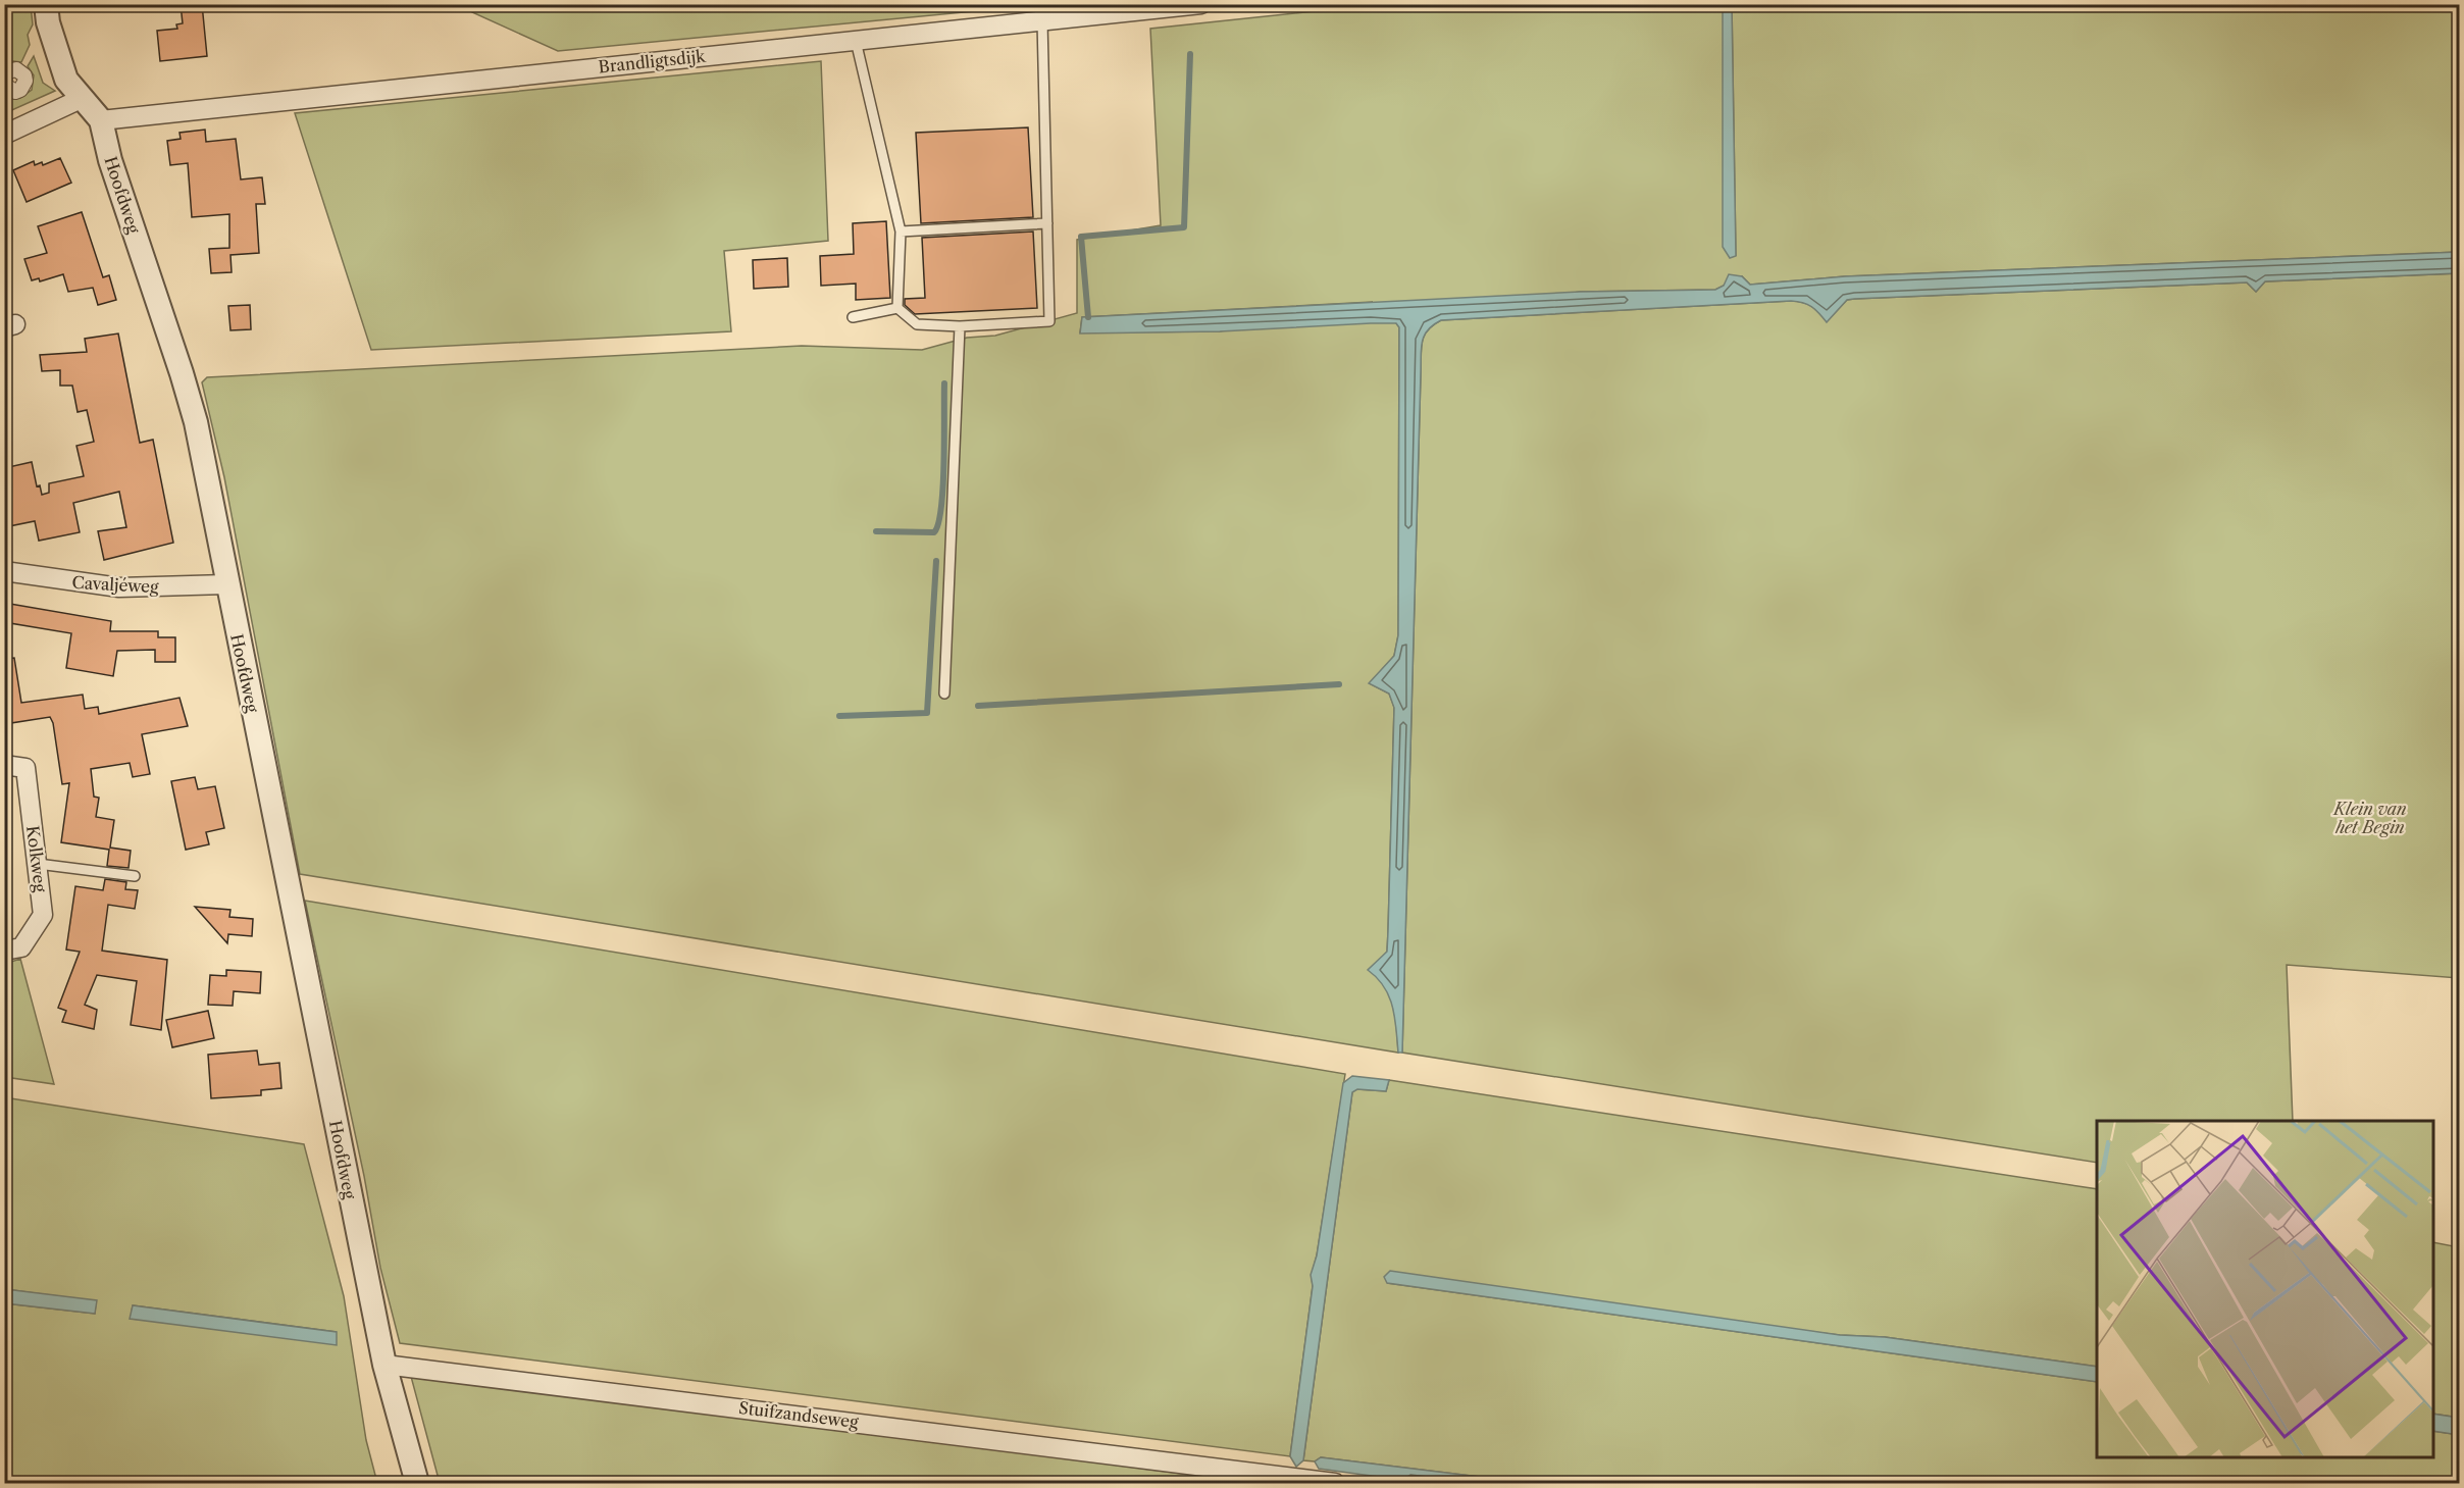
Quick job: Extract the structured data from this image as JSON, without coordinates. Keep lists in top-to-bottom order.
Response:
{
  "streets": {
    "street": [
      "Brandligtsdijk",
      "Hoofdweg",
      "Cavaljéweg",
      "Kolkweg",
      "Stuifzandseweg"
    ]
  },
  "crossings": [
    ["Brandligtsdijk", "Hoofdweg"],
    ["Hoofdweg", "Cavaljéweg"],
    ["Hoofdweg", "Stuifzandseweg"]
  ],
  "parks": ["Klein van het Begin"]
}
